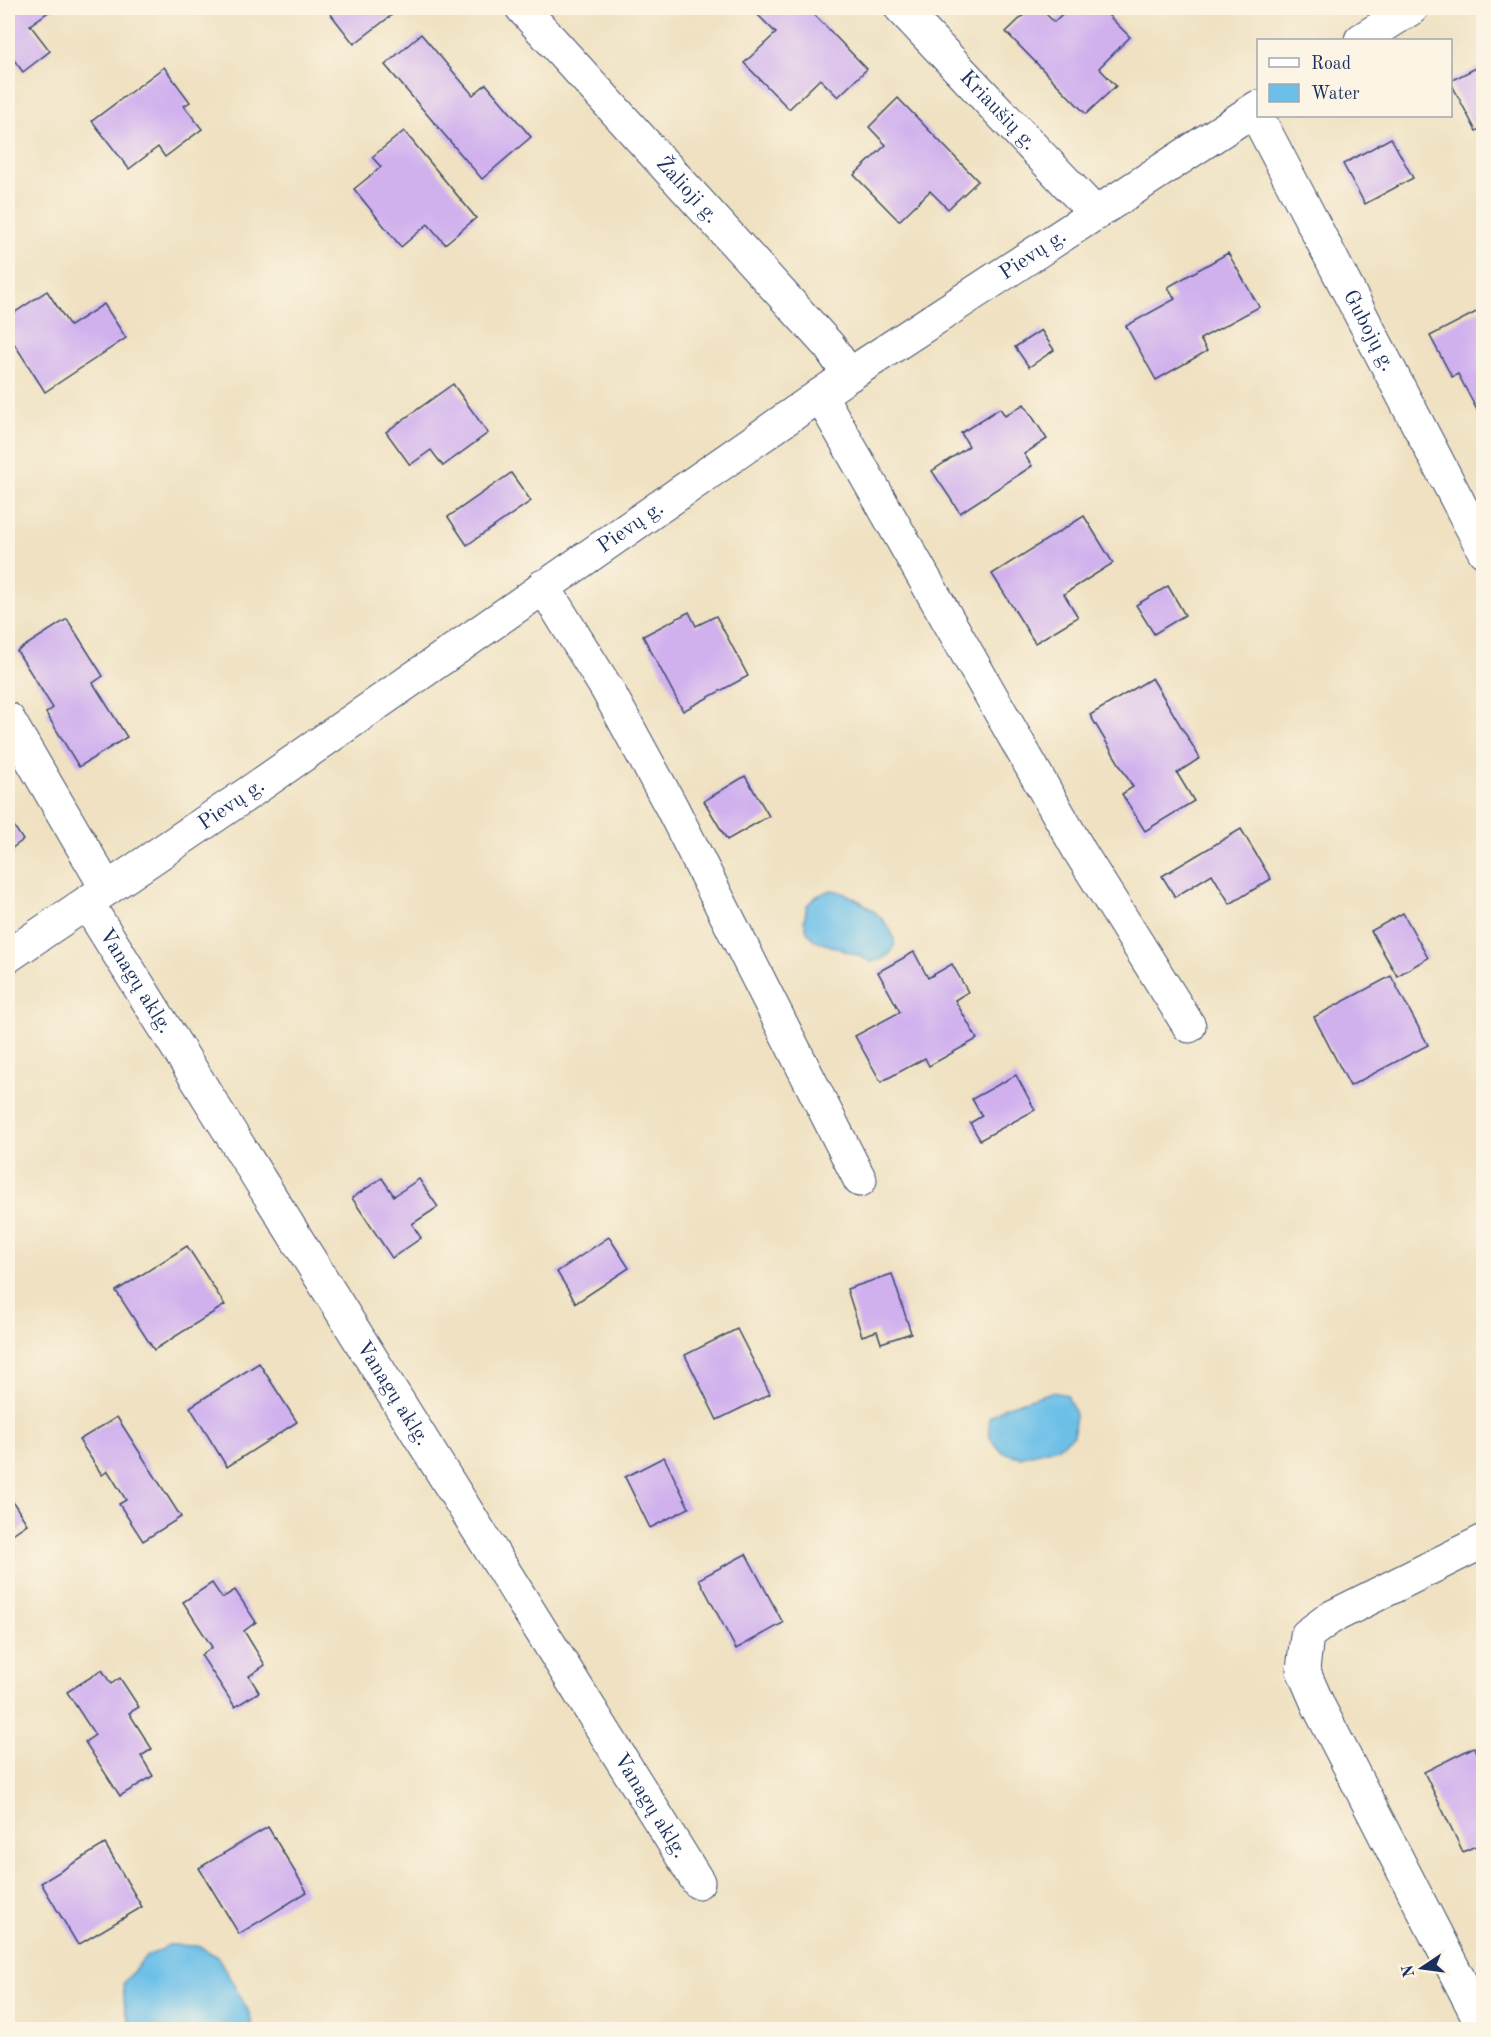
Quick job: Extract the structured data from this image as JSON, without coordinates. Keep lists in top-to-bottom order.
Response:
{
  "streets": {
    "street": [
      "Kriaušių g.",
      "Žalioji g.",
      "Pievų g.",
      "Gubojų g.",
      "Vanagų aklg."
    ]
  },
  "crossings": [
    ["Kriaušių g.", "Pievų g."],
    ["Žalioji g.", "Pievų g."],
    ["Pievų g.", "Vanagų aklg."]
  ],
  "legend": ["Road", "Water"],
  "north": "left"
}
